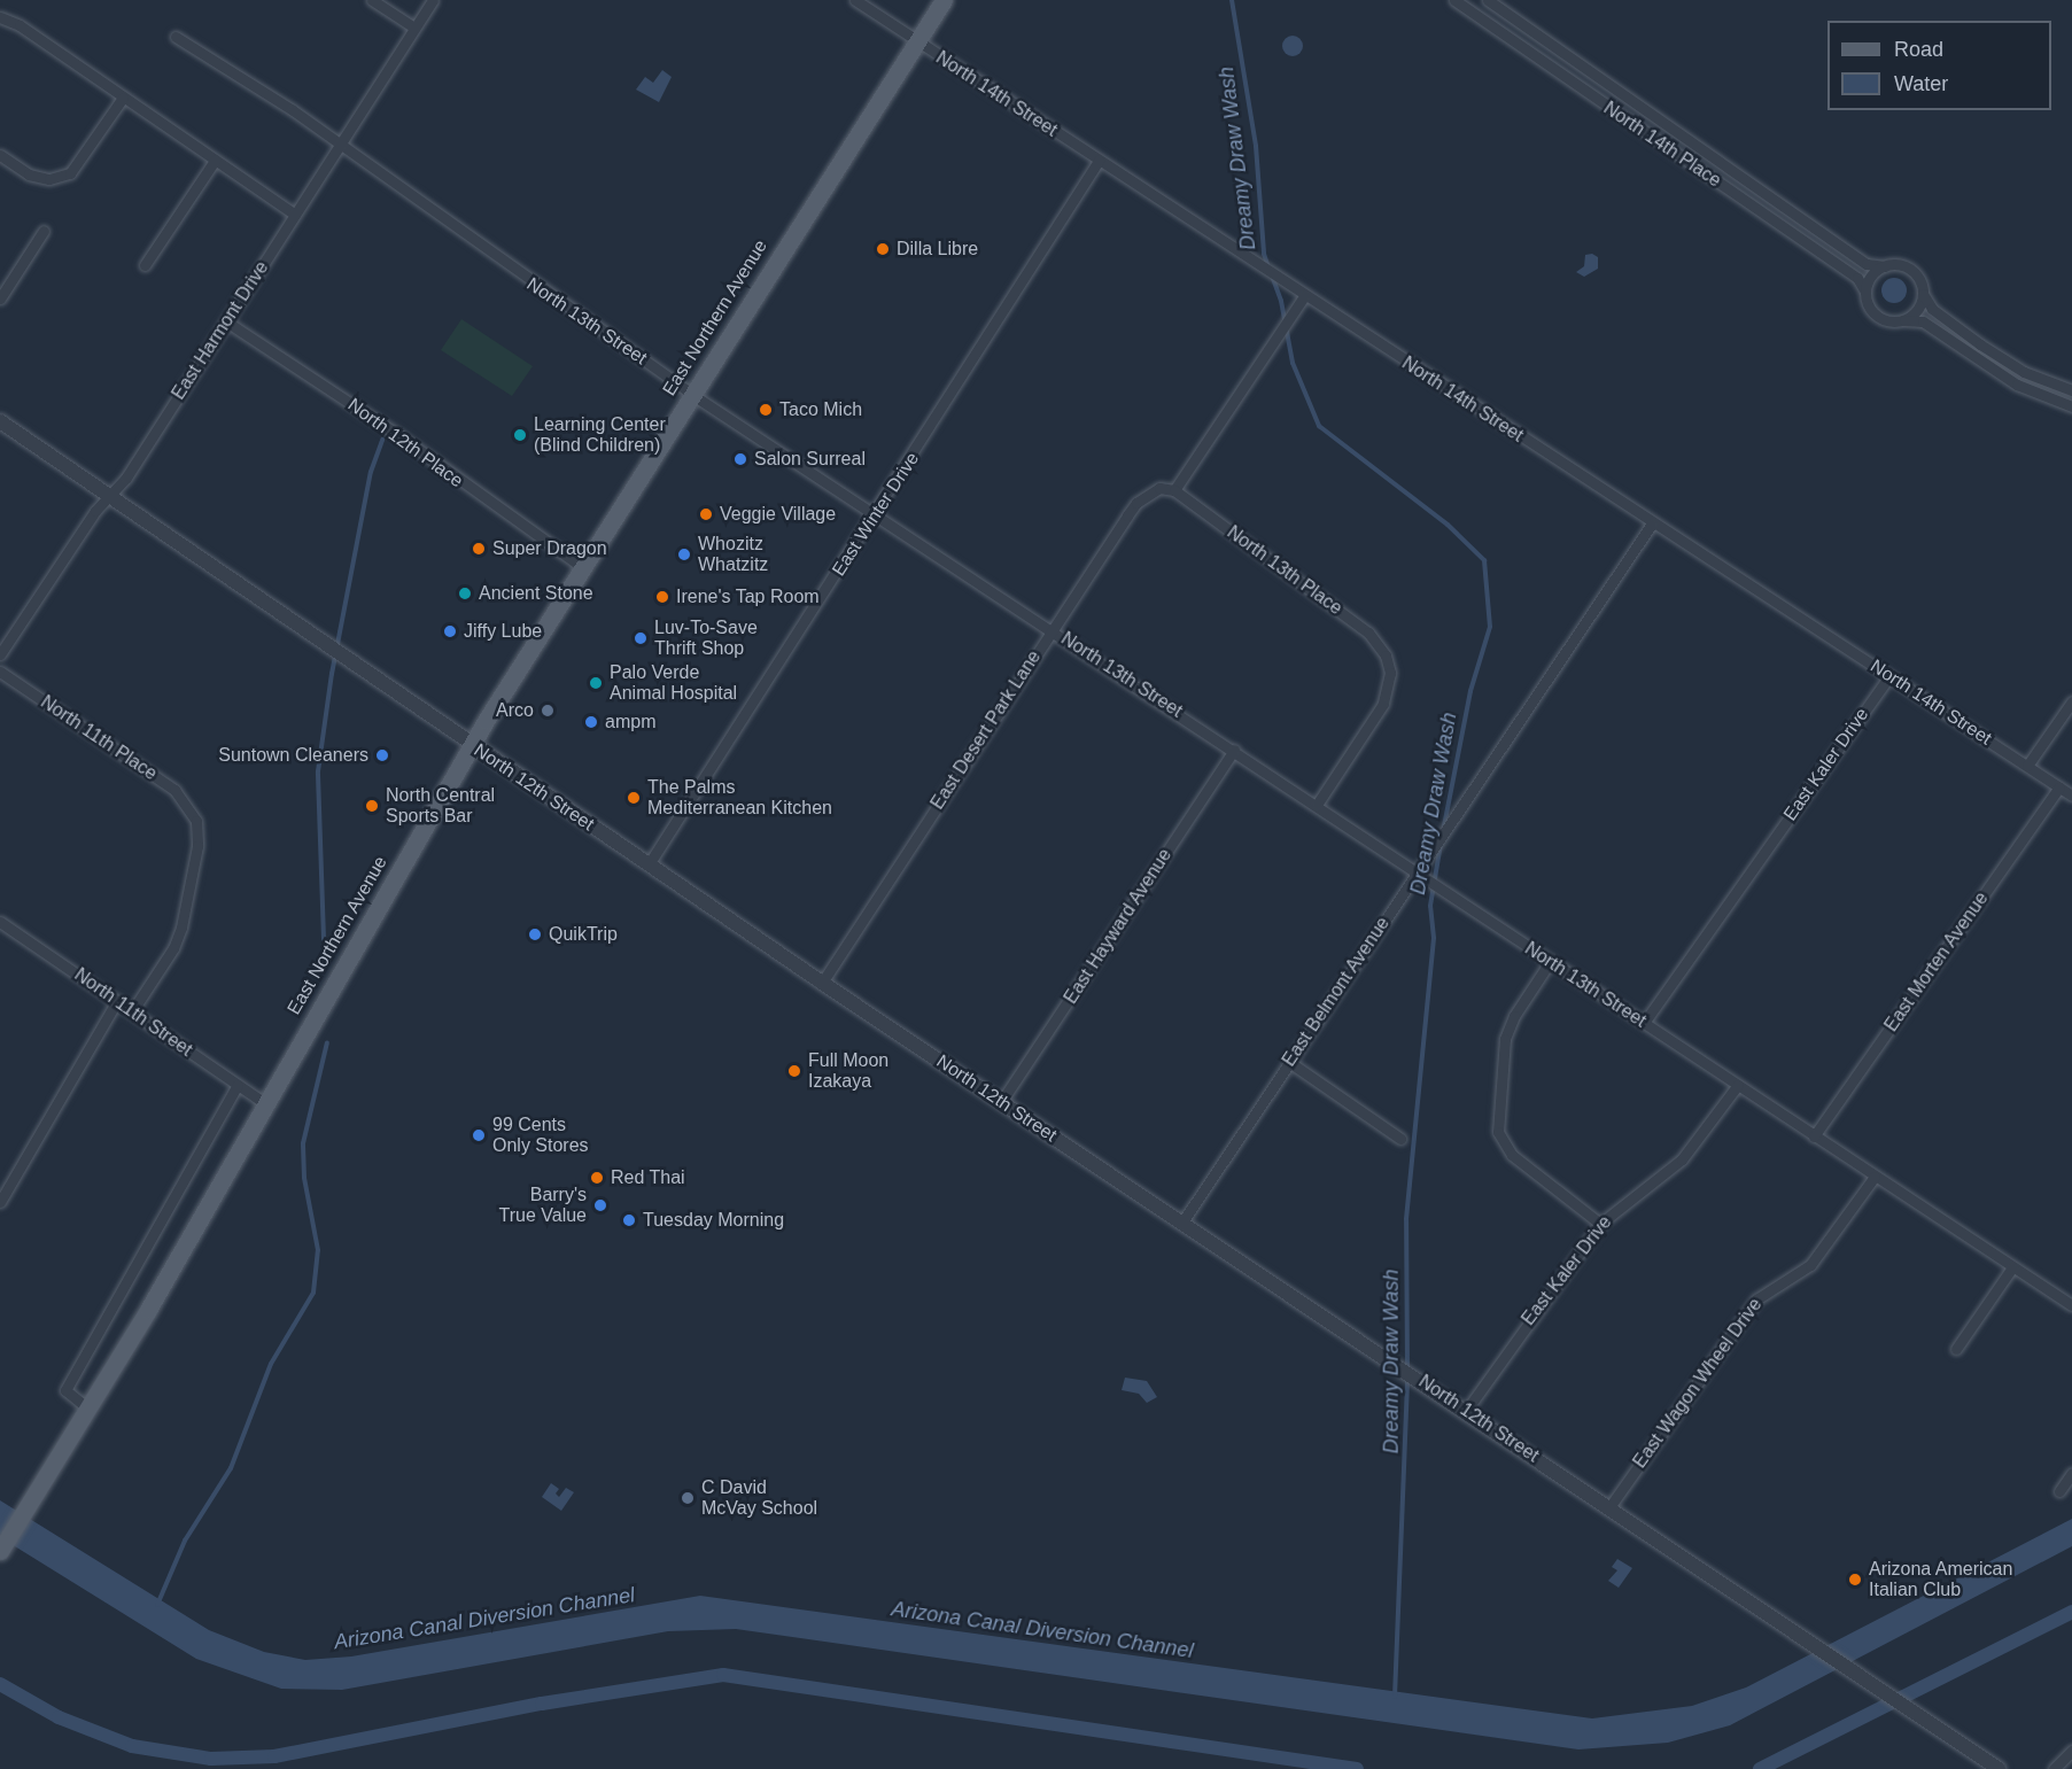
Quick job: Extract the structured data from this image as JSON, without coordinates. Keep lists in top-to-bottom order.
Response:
{
  "streets": {
    "main road": ["East Northern Avenue"],
    "street": [
      "North 14th Street",
      "North 14th Place",
      "North 13th Street",
      "East Harmont Drive",
      "North 12th Place",
      "East Winter Drive",
      "North 13th Place",
      "East Desert Park Lane",
      "North 11th Place",
      "East Kaler Drive",
      "North 12th Street",
      "East Hayward Avenue",
      "East Morten Avenue",
      "East Belmont Avenue",
      "North 11th Street",
      "East Wagon Wheel Drive"
    ]
  },
  "crossings": [
    ["North 14th Street", "East Northern Avenue"],
    ["North 14th Street", "East Winter Drive"],
    ["North 14th Street", "East Kaler Drive"],
    ["North 14th Street", "East Morten Avenue"],
    ["North 14th Street", "East Belmont Avenue"],
    ["East Northern Avenue", "North 13th Street"],
    ["East Northern Avenue", "North 12th Place"],
    ["East Northern Avenue", "North 12th Street"],
    ["East Northern Avenue", "North 11th Street"],
    ["North 13th Street", "East Harmont Drive"],
    ["North 13th Street", "East Winter Drive"],
    ["North 13th Street", "North 13th Place"],
    ["North 13th Street", "East Desert Park Lane"],
    ["North 13th Street", "East Kaler Drive"],
    ["North 13th Street", "East Hayward Avenue"],
    ["North 13th Street", "East Morten Avenue"],
    ["North 13th Street", "East Belmont Avenue"],
    ["North 13th Street", "East Wagon Wheel Drive"],
    ["East Harmont Drive", "North 12th Place"],
    ["East Harmont Drive", "North 12th Street"],
    ["East Winter Drive", "North 12th Street"],
    ["North 13th Place", "East Desert Park Lane"],
    ["East Desert Park Lane", "North 12th Street"],
    ["North 11th Place", "North 11th Street"],
    ["East Kaler Drive", "North 12th Street"],
    ["North 12th Street", "East Hayward Avenue"],
    ["North 12th Street", "East Belmont Avenue"],
    ["North 12th Street", "East Wagon Wheel Drive"]
  ],
  "water": ["Dreamy Draw Wash", "Arizona Canal Diversion Channel"],
  "places": [
    "Dilla Libre",
    "Taco Mich",
    "Learning Center (Blind Children)",
    "Salon Surreal",
    "Veggie Village",
    "Super Dragon",
    "Whozitz Whatzitz",
    "Ancient Stone",
    "Irene's Tap Room",
    "Jiffy Lube",
    "Luv-To-Save Thrift Shop",
    "Palo Verde Animal Hospital",
    "Arco",
    "ampm",
    "Suntown Cleaners",
    "The Palms Mediterranean Kitchen",
    "North Central Sports Bar",
    "QuikTrip",
    "Full Moon Izakaya",
    "99 Cents Only Stores",
    "Red Thai",
    "Barry's True Value",
    "Tuesday Morning",
    "C David McVay School",
    "Arizona American Italian Club"
  ],
  "legend": ["Road", "Water"]
}
